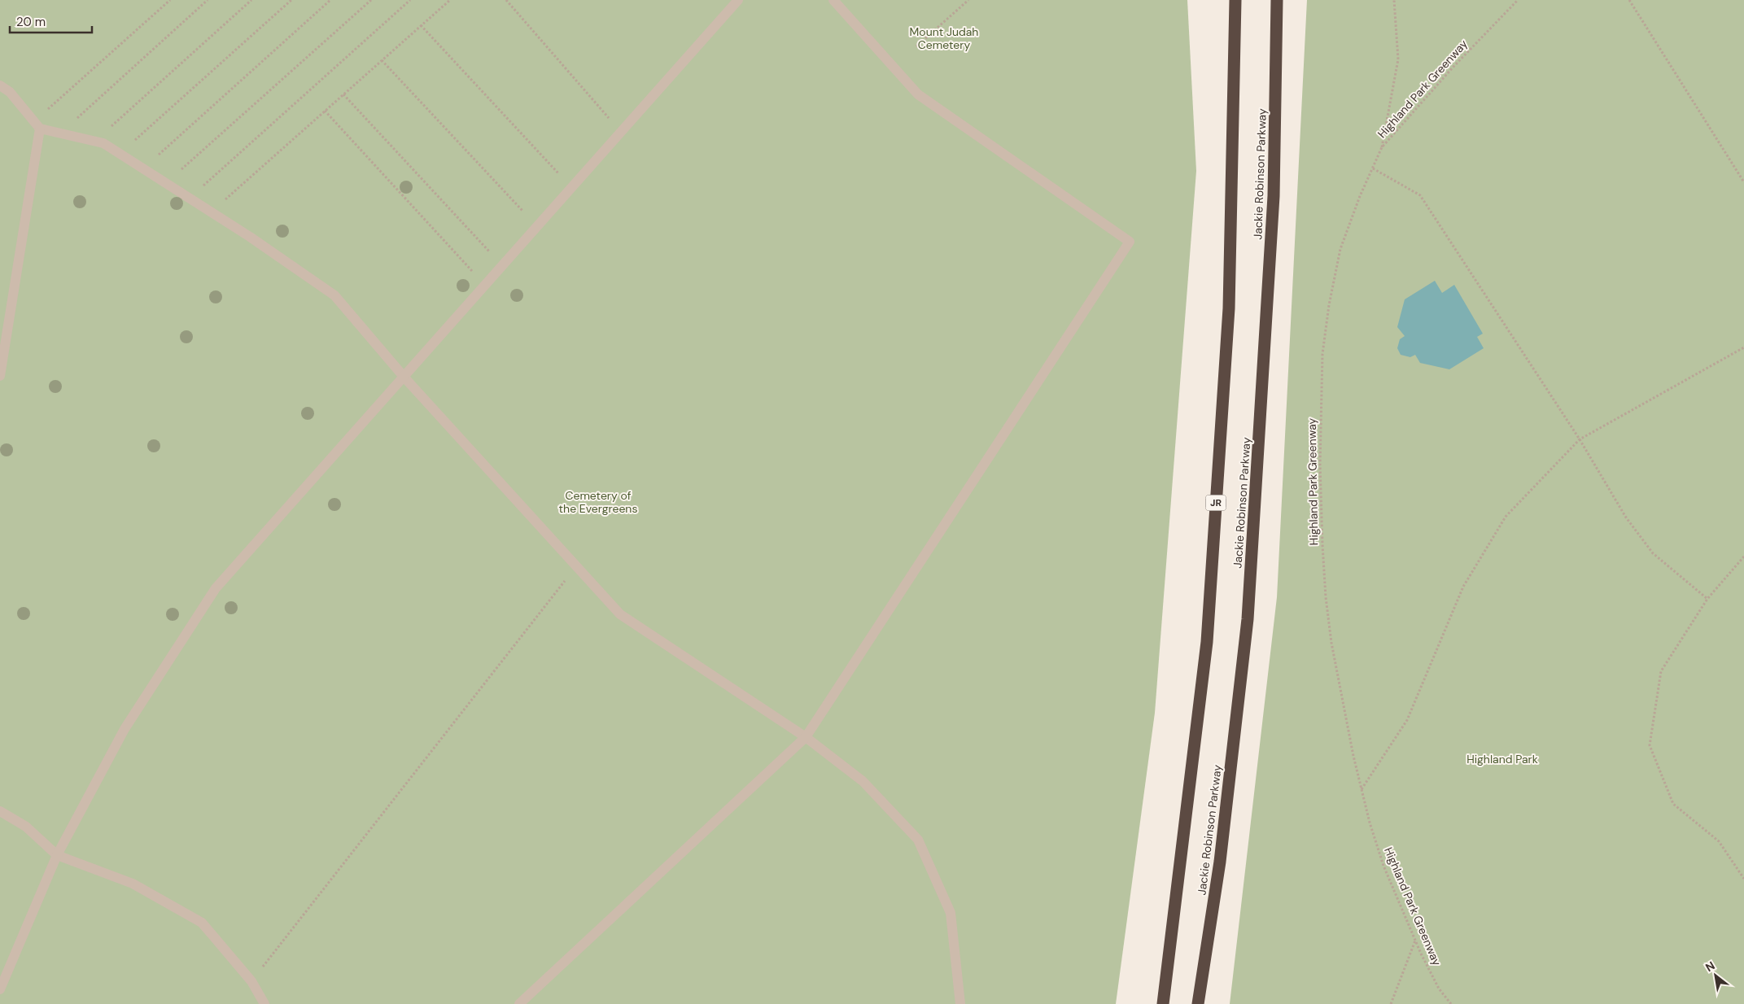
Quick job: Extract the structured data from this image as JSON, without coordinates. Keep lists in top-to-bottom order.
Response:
{
  "streets": {
    "highway": ["Jackie Robinson Parkway", "JR"],
    "path": ["Highland Park Greenway"]
  },
  "parks": ["Mount Judah Cemetery", "Cemetery of the Evergreens", "Highland Park"],
  "scale_bar": "20 m",
  "north": "top left"
}
